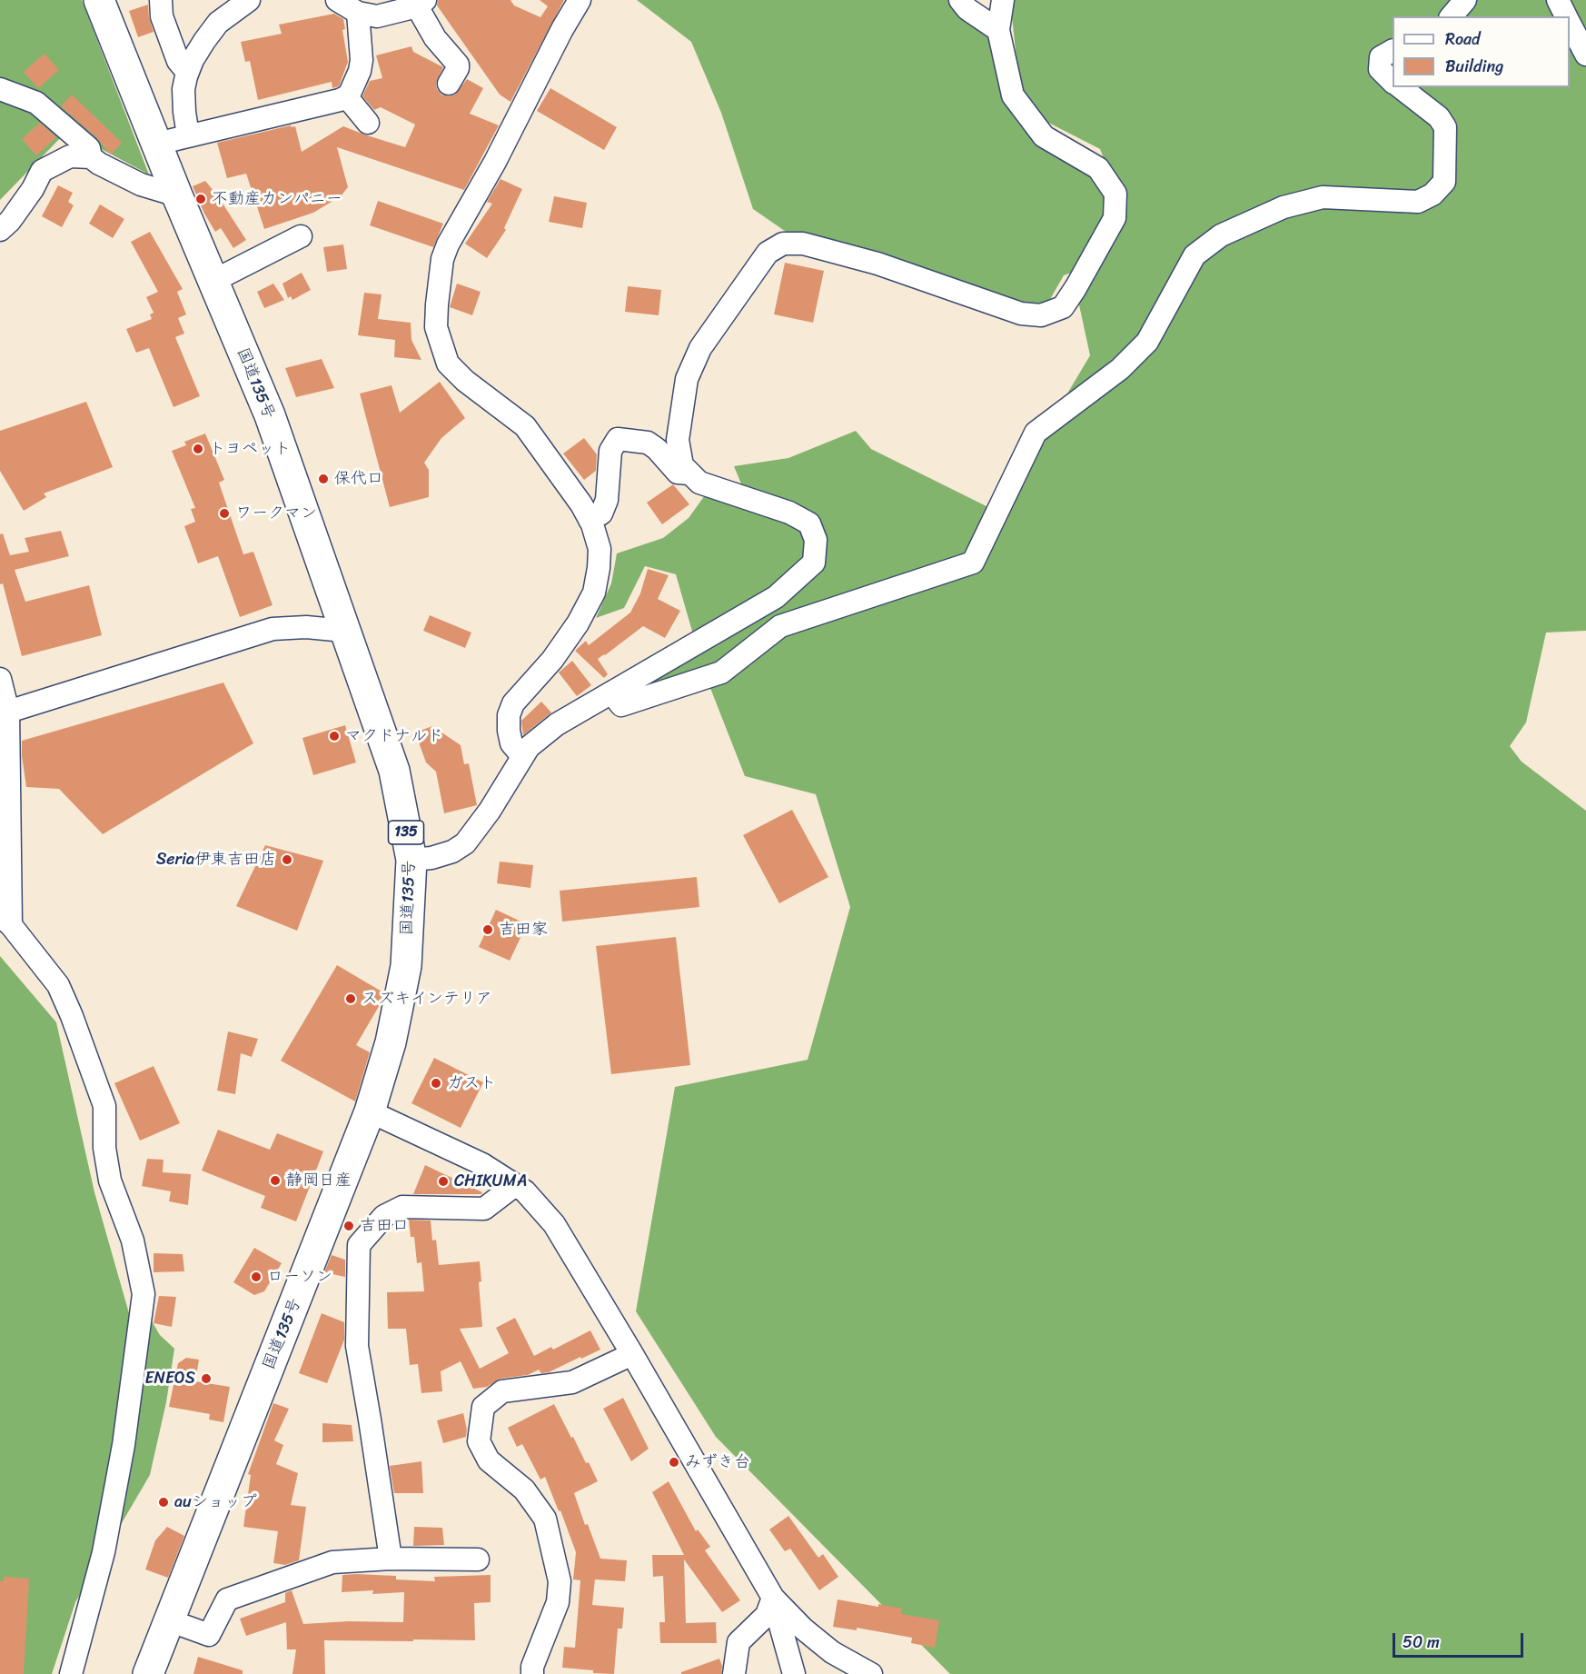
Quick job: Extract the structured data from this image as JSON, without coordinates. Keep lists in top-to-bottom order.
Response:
{
  "streets": {
    "highway": ["国道135号", "135"]
  },
  "places": [
    "不動産カンパニー",
    "トヨペット",
    "保代口",
    "ワークマン",
    "マクドナルド",
    "Seria伊東吉田店",
    "吉田家",
    "スズキインテリア",
    "ガスト",
    "静岡日産",
    "CHIKUMA",
    "吉田口",
    "ローソン",
    "ENEOS",
    "みずき台",
    "auショップ"
  ],
  "legend": ["Road", "Building"],
  "scale_bar": "50 m"
}
